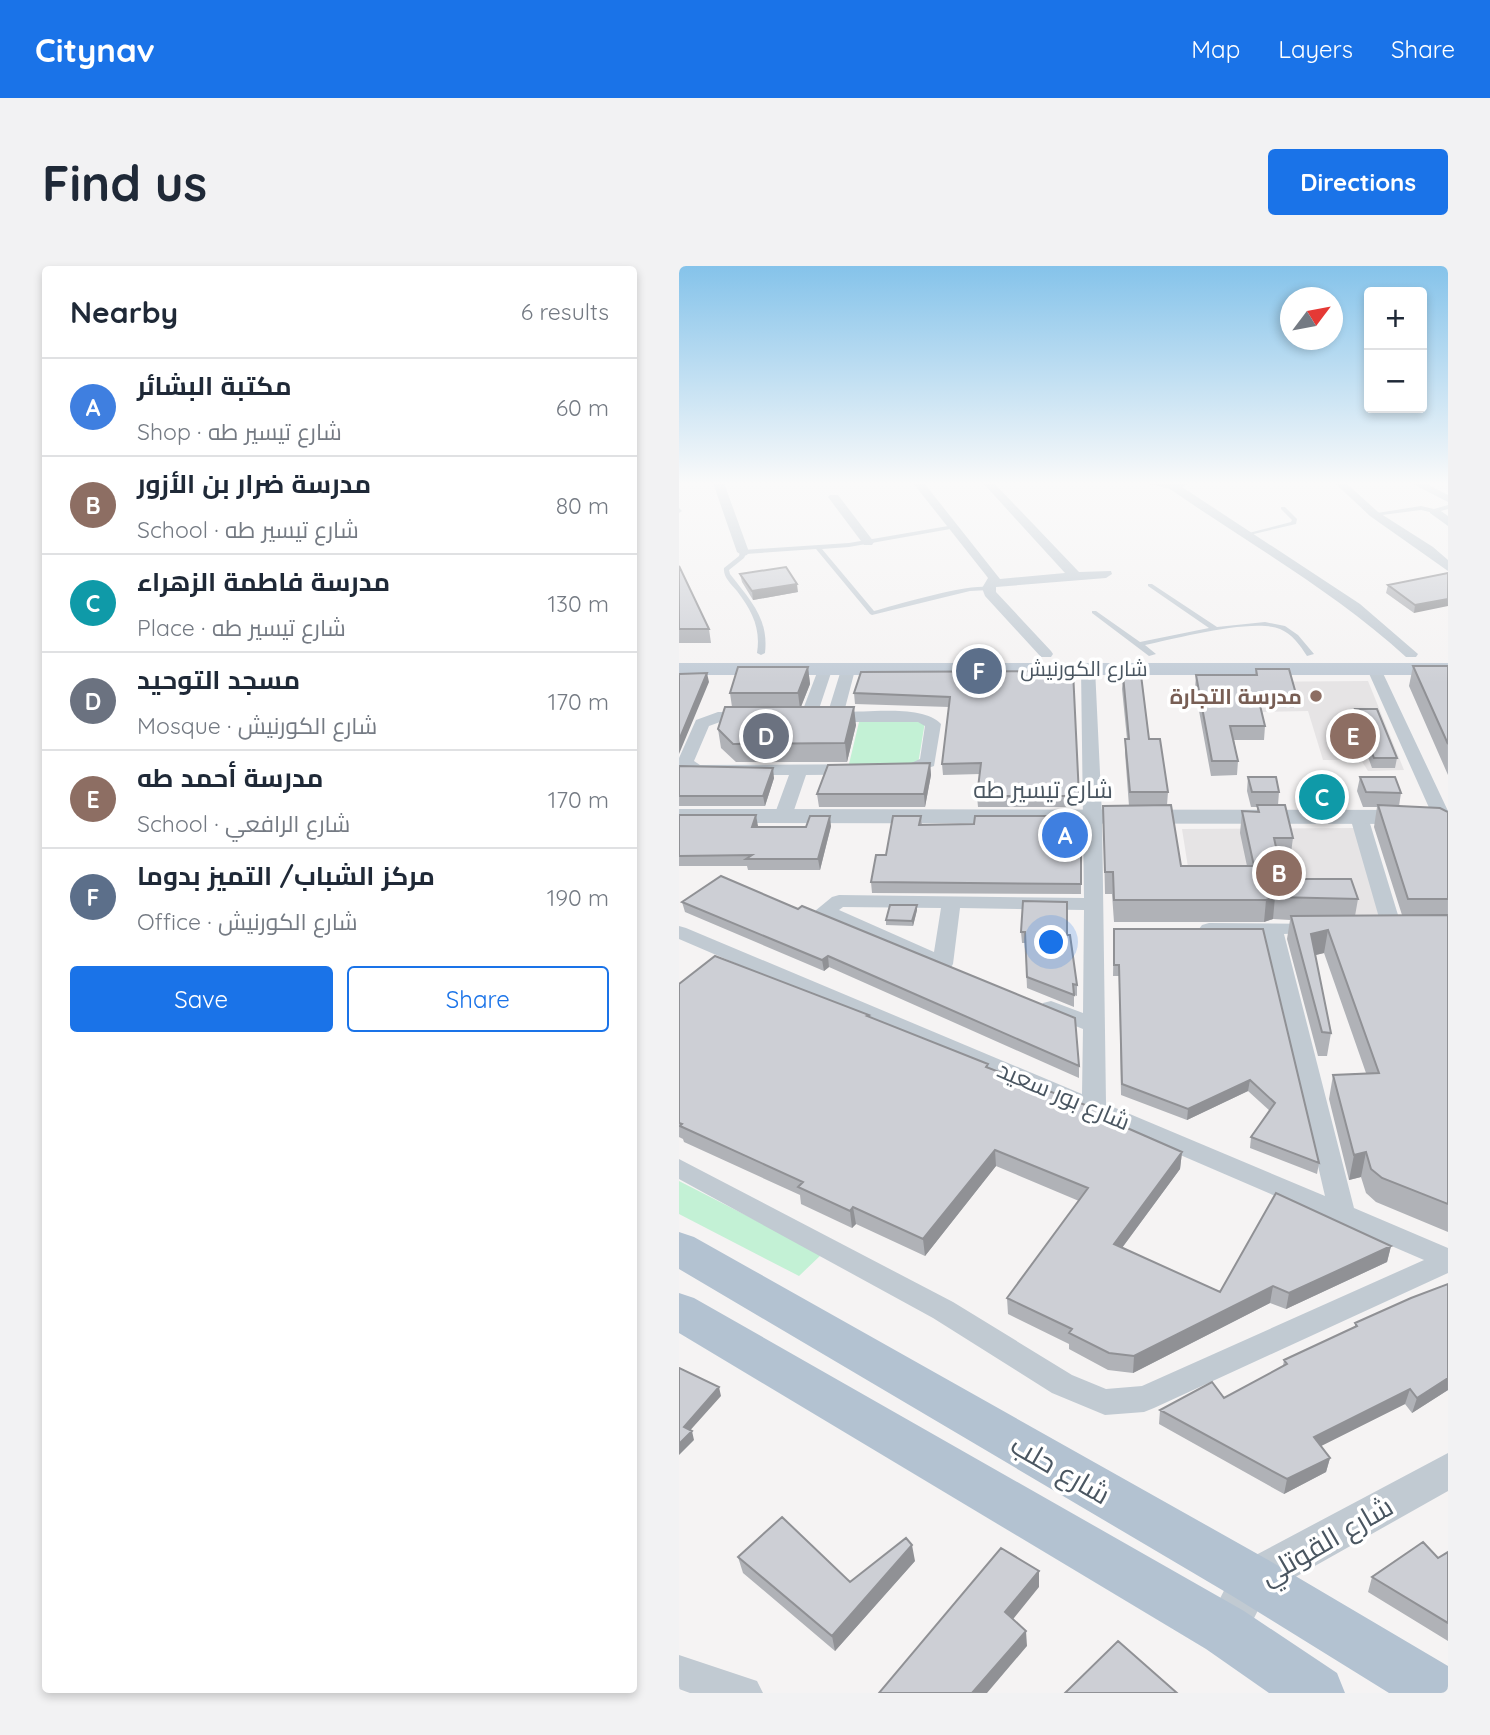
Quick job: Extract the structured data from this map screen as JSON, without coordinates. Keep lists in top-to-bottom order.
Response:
{
  "streets": {
    "main road": ["شارع الكورنيش", "شارع حلب"],
    "street": ["شارع تيسير طه", "شارع بور سعيد", "شارع القوتلي"]
  },
  "crossings": [
    ["شارع حلب", "شارع القوتلي"]
  ],
  "places": ["مدرسة التجارة"],
  "north": "top right",
  "page": {
    "header": "Citynav",
    "nav": ["Map", "Layers", "Share"],
    "buttons": [
      "Directions",
      ["Save", "Share"]
    ],
    "title": "Find us",
    "heading": ["Nearby", "6 results"],
    "map_buttons": ["+", "−"],
    "list": [
      {
        "mark": "A",
        "name": "مكتبة البشائر",
        "note": "Shop · شارع تيسير طه",
        "value": "60 m"
      },
      {
        "mark": "B",
        "name": "مدرسة ضرار بن الأزور",
        "note": "School · شارع تيسير طه",
        "value": "80 m"
      },
      {
        "mark": "C",
        "name": "مدرسة فاطمة الزهراء",
        "note": "Place · شارع تيسير طه",
        "value": "130 m"
      },
      {
        "mark": "D",
        "name": "مسجد التوحيد",
        "note": "Mosque · شارع الكورنيش",
        "value": "170 m"
      },
      {
        "mark": "E",
        "name": "مدرسة أحمد طه",
        "note": "School · شارع الرافعي",
        "value": "170 m"
      },
      {
        "mark": "F",
        "name": "مركز الشباب/ التميز بدوما",
        "note": "Office · شارع الكورنيش",
        "value": "190 m"
      }
    ],
    "pins": [
      "F",
      "D",
      "E",
      "C",
      "A",
      "B"
    ]
  }
}
